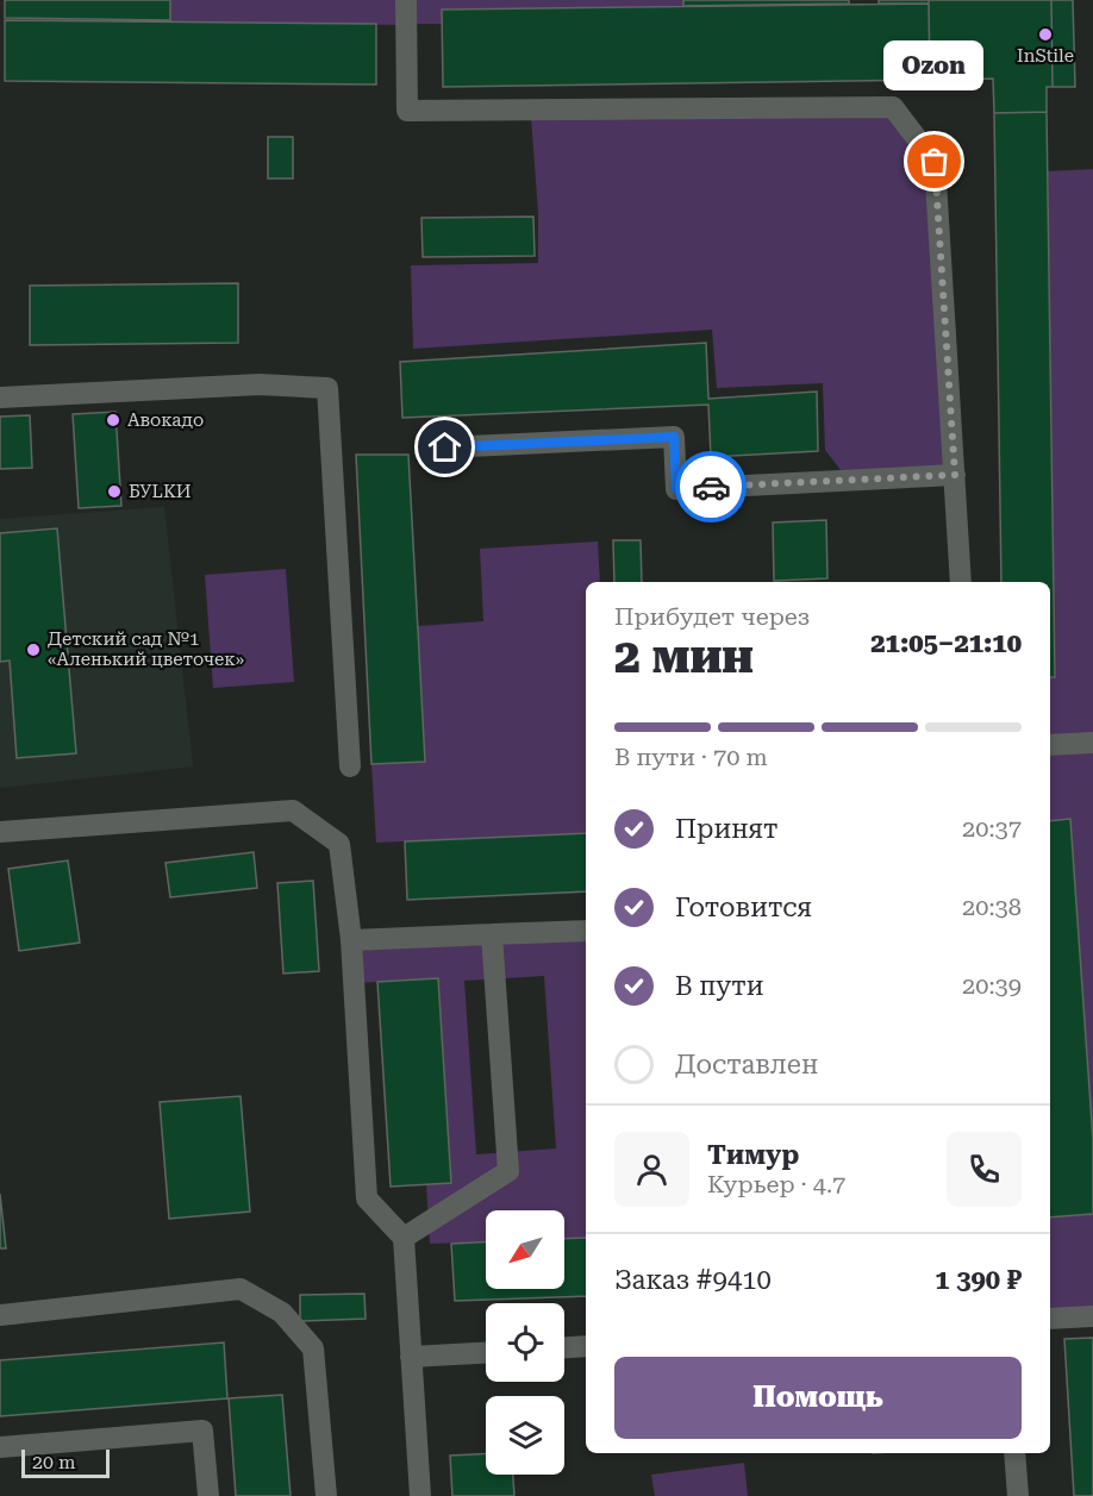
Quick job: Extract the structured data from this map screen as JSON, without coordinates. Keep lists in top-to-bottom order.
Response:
{
  "places": [
    "InStile",
    "Ozon",
    "Авокадо",
    "БУLКИ",
    "Детский сад №1 «Аленький цветочек»"
  ],
  "scale_bar": "20 m",
  "north": "bottom left",
  "page": {
    "bubble": "Ozon",
    "heading": ["2 мин", "Прибудет через", "21:05–21:10"],
    "panel": [
      "Тимур",
      "Курьер · 4.7",
      "Заказ #9410",
      "1 390 ₽"
    ],
    "bar": "В пути · 70 m",
    "list": [
      ["Принят", "20:37"],
      ["Готовится", "20:38"],
      ["В пути", "20:39"],
      "Доставлен"
    ],
    "buttons": "Помощь",
    "scale": "20 m"
  }
}
